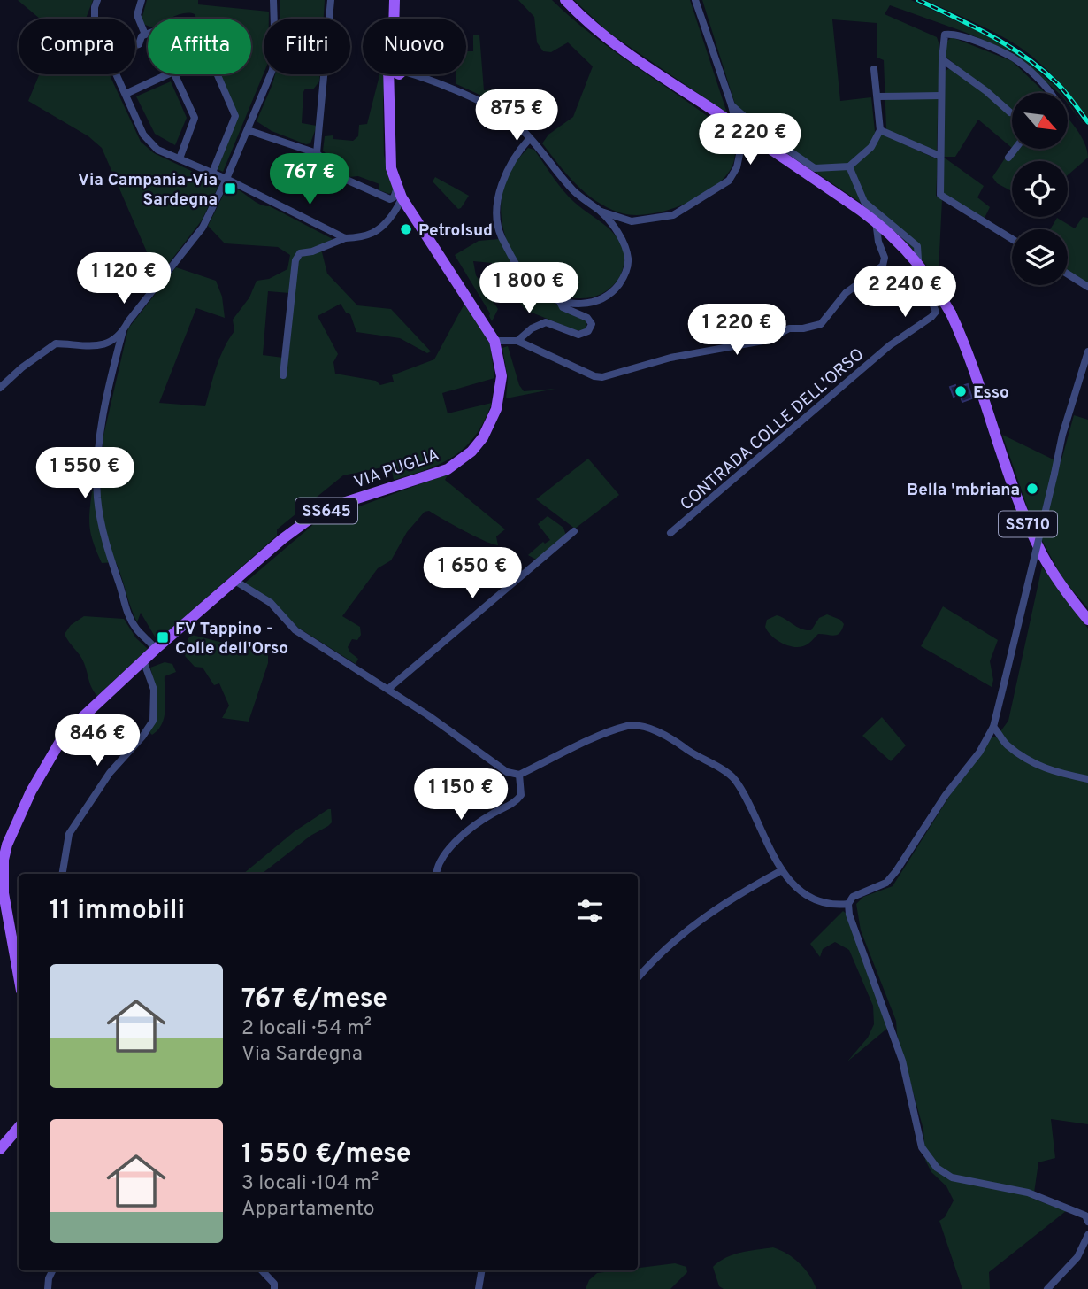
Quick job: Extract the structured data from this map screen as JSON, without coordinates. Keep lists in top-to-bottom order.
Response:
{
  "streets": {
    "main road": ["VIA PUGLIA", "SS645", "SS710"],
    "street": ["CONTRADA COLLE DELL'ORSO"]
  },
  "crossings": [
    ["VIA PUGLIA", "SS645"]
  ],
  "places": {
    "transit": ["Via Campania-Via Sardegna", "FV Tappino - Colle dell'Orso"],
    "other": ["Petrolsud", "Esso", "Bella 'mbriana"]
  },
  "north": "bottom right",
  "page": {
    "chip": [
      "Compra",
      "Affitta",
      "Filtri",
      "Nuovo"
    ],
    "price": [
      "875 €",
      "2 220 €",
      "767 €",
      "1 120 €",
      "1 800 €",
      "2 240 €",
      "1 220 €",
      "1 550 €",
      "1 650 €",
      "846 €",
      "1 150 €"
    ],
    "heading": "11 immobili",
    "list": [
      {
        "name": "767 €/mese",
        "note": "2 locali · 54 m² · Via Sardegna"
      },
      {
        "name": "1 550 €/mese",
        "note": "3 locali · 104 m² · Appartamento"
      }
    ]
  }
}
